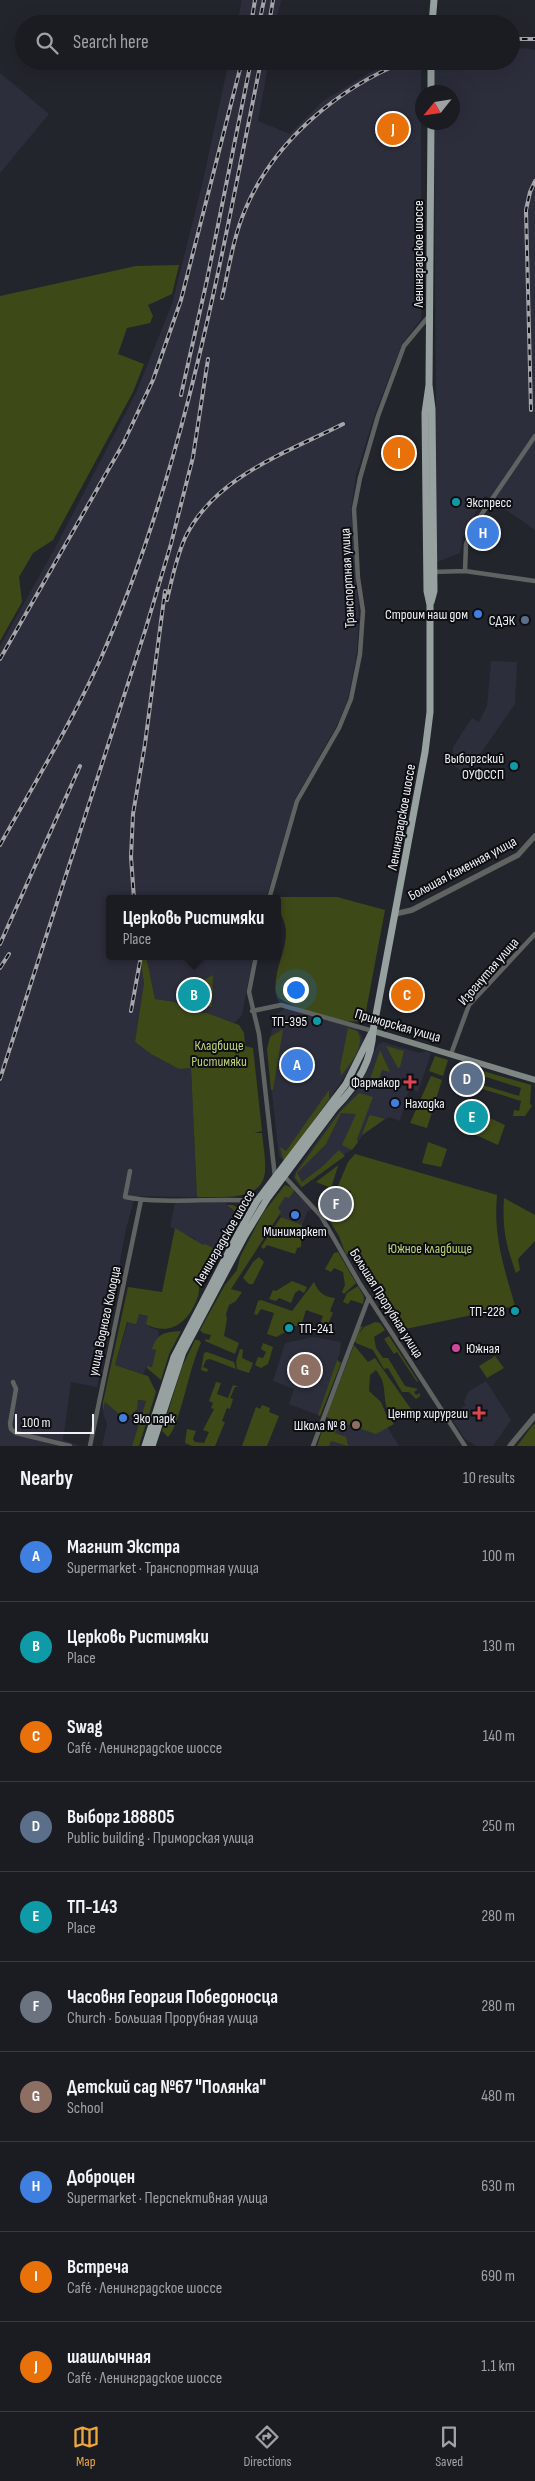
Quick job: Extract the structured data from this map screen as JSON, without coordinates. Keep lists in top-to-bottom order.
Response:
{
  "streets": {
    "main road": ["Ленинградское шоссе", "Приморская улица"],
    "street": [
      "Транспортная улица",
      "Большая Каменная улица",
      "Изогнутая улица",
      "Большая Прорубная улица",
      "улица Водного Колодца"
    ]
  },
  "crossings": [
    ["Ленинградское шоссе", "Транспортная улица"],
    ["Ленинградское шоссе", "Большая Каменная улица"],
    ["Ленинградское шоссе", "Приморская улица"],
    ["Ленинградское шоссе", "Большая Прорубная улица"],
    ["Изогнутая улица", "Приморская улица"]
  ],
  "parks": ["Кладбище Ристимяки", "Южное кладбище"],
  "places": {
    "other": [
      "Экспресс",
      "Строим наш дом",
      "СДЭК",
      "Выборгский ОУФССП",
      "ТП-395",
      "Находка",
      "Минимаркет",
      "ТП-228",
      "ТП-241",
      "Южная",
      "Эко парк",
      "Школа № 8"
    ],
    "health": ["Фармакор", "Центр хирургии"]
  },
  "scale_bar": "100 m",
  "north": "bottom left",
  "page": {
    "search": "Search here",
    "pins": [
      "J",
      "I",
      "H",
      "B",
      "C",
      "A",
      "D",
      "E",
      "F",
      "G"
    ],
    "popup": ["Церковь Ристимяки", "Place"],
    "scale": "100 m",
    "heading": ["Nearby", "10 results"],
    "list": [
      {
        "mark": "A",
        "name": "Магнит Экстра",
        "note": "Supermarket · Транспортная улица",
        "value": "100 m"
      },
      {
        "mark": "B",
        "name": "Церковь Ристимяки",
        "note": "Place",
        "value": "130 m"
      },
      {
        "mark": "C",
        "name": "Swag",
        "note": "Café · Ленинградское шоссе",
        "value": "140 m"
      },
      {
        "mark": "D",
        "name": "Выборг 188805",
        "note": "Public building · Приморская улица",
        "value": "250 m"
      },
      {
        "mark": "E",
        "name": "ТП-143",
        "note": "Place",
        "value": "280 m"
      },
      {
        "mark": "F",
        "name": "Часовня Георгия Победоносца",
        "note": "Church · Большая Прорубная улица",
        "value": "280 m"
      },
      {
        "mark": "G",
        "name": "Детский сад №67 \"Полянка\"",
        "note": "School",
        "value": "480 m"
      },
      {
        "mark": "H",
        "name": "Доброцен",
        "note": "Supermarket · Перспективная улица",
        "value": "630 m"
      },
      {
        "mark": "I",
        "name": "Встреча",
        "note": "Café · Ленинградское шоссе",
        "value": "690 m"
      },
      {
        "mark": "J",
        "name": "шашлычная",
        "note": "Café · Ленинградское шоссе",
        "value": "1.1 km"
      }
    ],
    "nav": ["Map", "Directions", "Saved"]
  }
}
